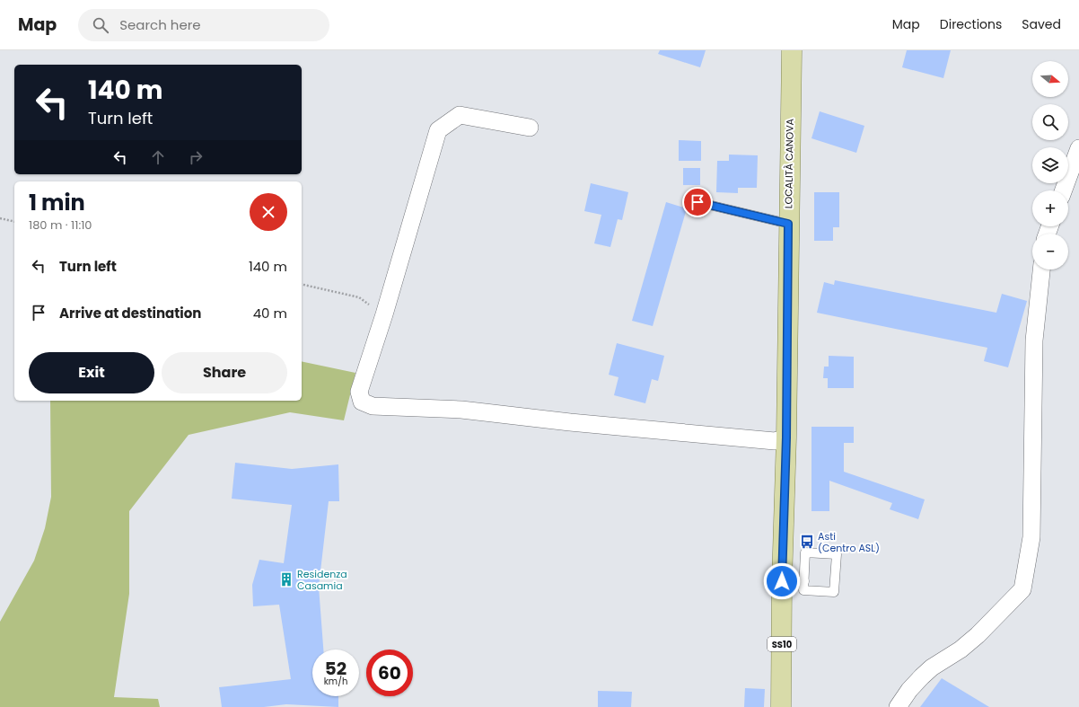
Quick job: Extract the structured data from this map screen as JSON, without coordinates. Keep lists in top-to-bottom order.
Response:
{
  "streets": {
    "main road": ["LOCALITÀ CANOVA", "SS10"]
  },
  "places": {
    "bus stop": ["Asti (Centro ASL)"],
    "building": ["Residenza Casamia"]
  },
  "north": "right",
  "page": {
    "header": "Map",
    "search": "Search here",
    "nav": ["Map", "Directions", "Saved"],
    "map_buttons": ["+", "−"],
    "turn": ["140 m", "Turn left"],
    "heading": ["1 min", "180 m · 11:10"],
    "list": [
      {
        "name": "Turn left",
        "value": "140 m"
      },
      {
        "name": "Arrive at destination",
        "value": "40 m"
      }
    ],
    "buttons": ["Exit", "Share"],
    "speed": "52 km/h",
    "limit": "60"
  }
}
